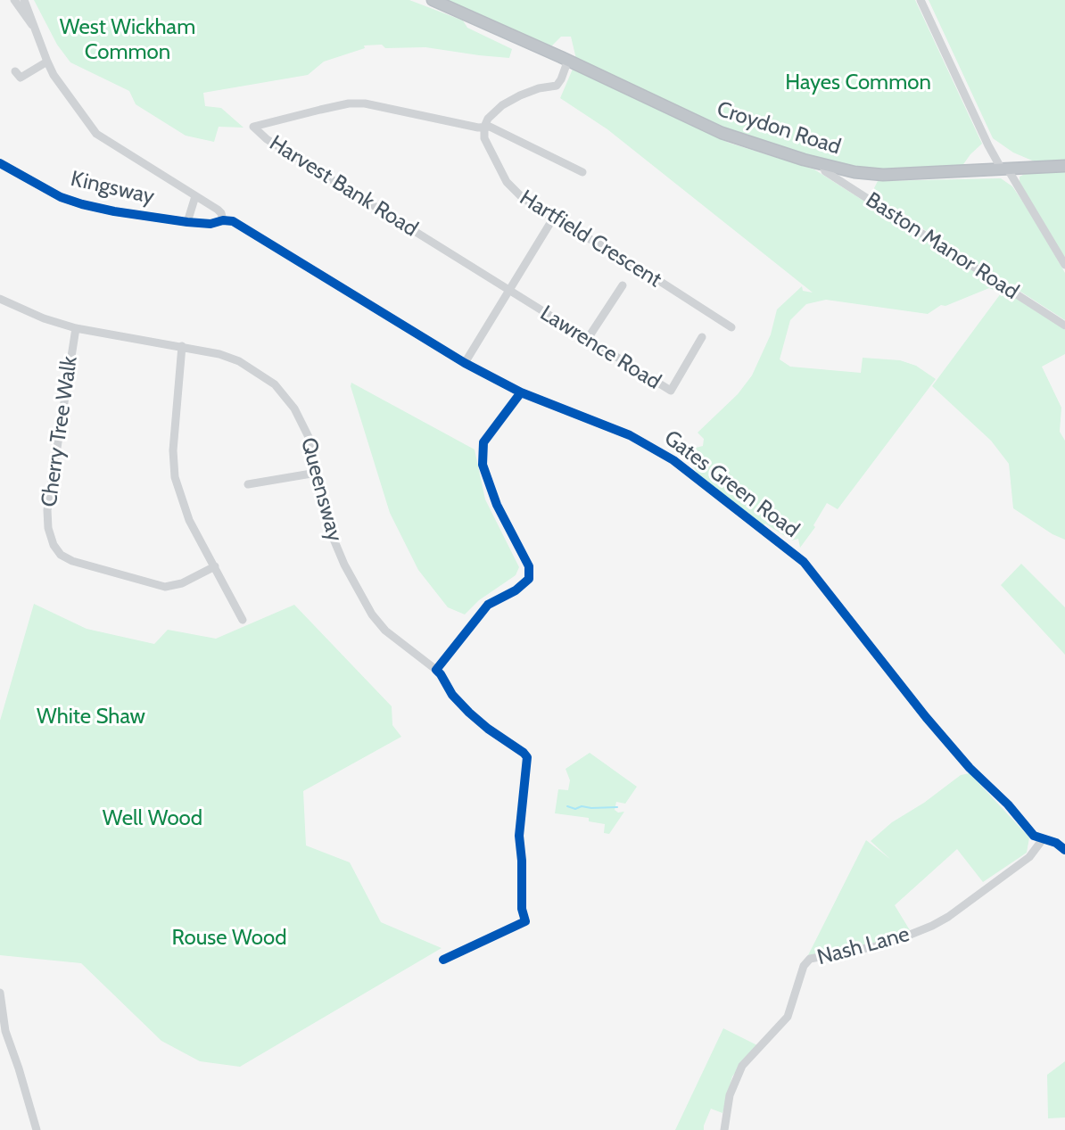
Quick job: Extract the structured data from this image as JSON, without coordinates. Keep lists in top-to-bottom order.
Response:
{
  "streets": {
    "highway": ["Croydon Road"],
    "street": [
      "Harvest Bank Road",
      "Kingsway",
      "Hartfield Crescent",
      "Baston Manor Road",
      "Lawrence Road",
      "Cherry Tree Walk",
      "Gates Green Road",
      "Queensway",
      "Nash Lane"
    ]
  },
  "crossings": [
    ["Croydon Road", "Baston Manor Road"],
    ["Harvest Bank Road", "Hartfield Crescent"],
    ["Harvest Bank Road", "Lawrence Road"],
    ["Kingsway", "Gates Green Road"],
    ["Cherry Tree Walk", "Queensway"],
    ["Gates Green Road", "Nash Lane"]
  ],
  "parks": [
    "West Wickham Common",
    "Hayes Common",
    "White Shaw",
    "Well Wood",
    "Rouse Wood"
  ]
}
